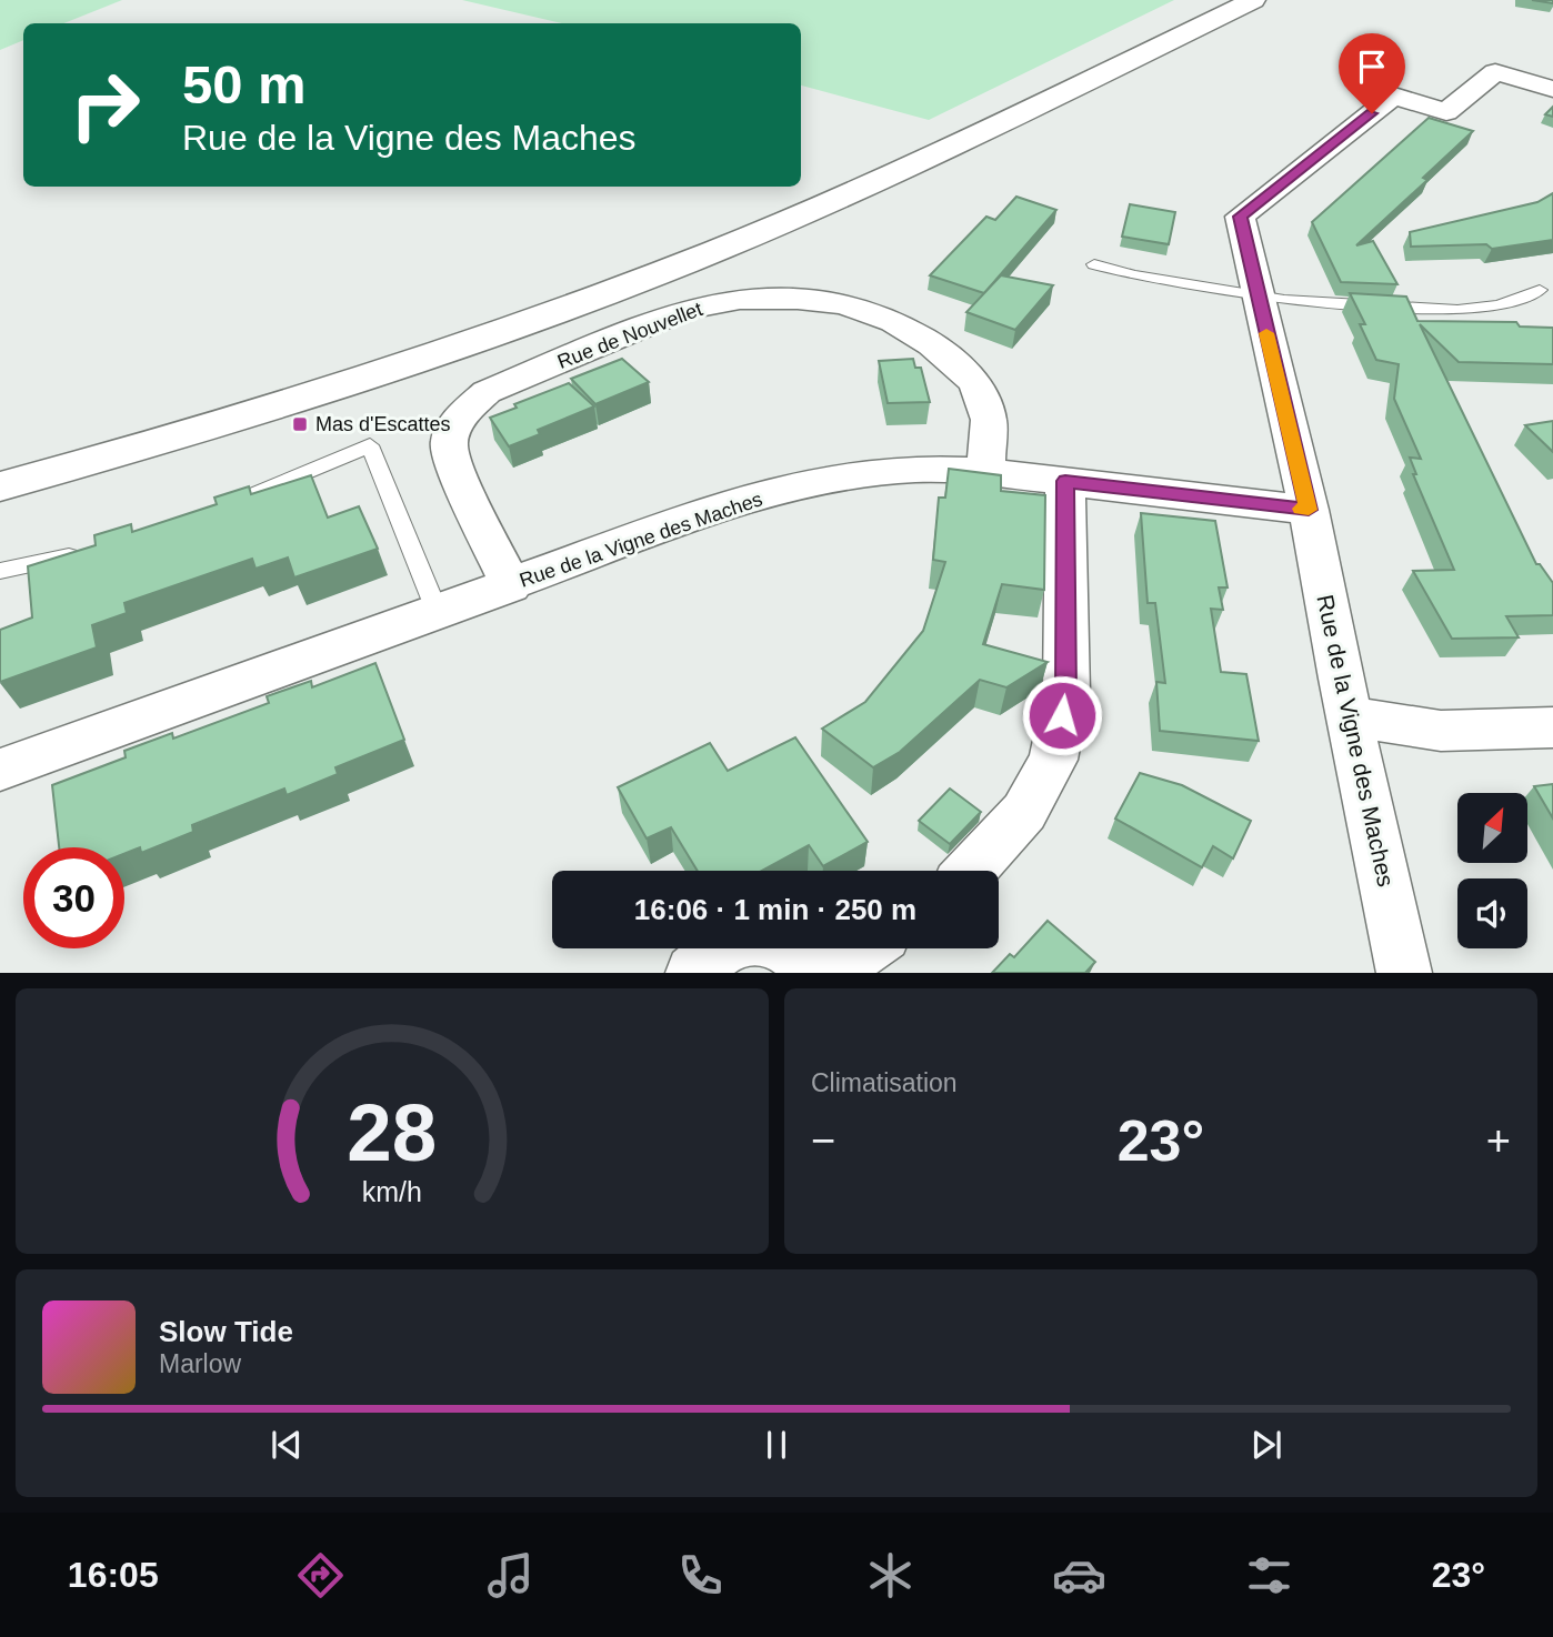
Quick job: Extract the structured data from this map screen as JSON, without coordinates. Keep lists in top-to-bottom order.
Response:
{
  "streets": {
    "street": ["Rue de Nouvellet", "Rue de la Vigne des Maches"]
  },
  "crossings": [
    ["Rue de Nouvellet", "Rue de la Vigne des Maches"]
  ],
  "places": {
    "transit": ["Mas d'Escattes"]
  },
  "north": "top right",
  "page": {
    "turn": ["50 m", "Rue de la Vigne des Maches"],
    "limit": "30",
    "trip": "16:06 · 1 min · 250 m",
    "tile": "Climatisation",
    "heat": ["−", "23°", "+"],
    "song": ["Slow Tide", "Marlow"],
    "tabs": ["16:05", "23°"],
    "gauge": ["28", "km/h"]
  }
}
